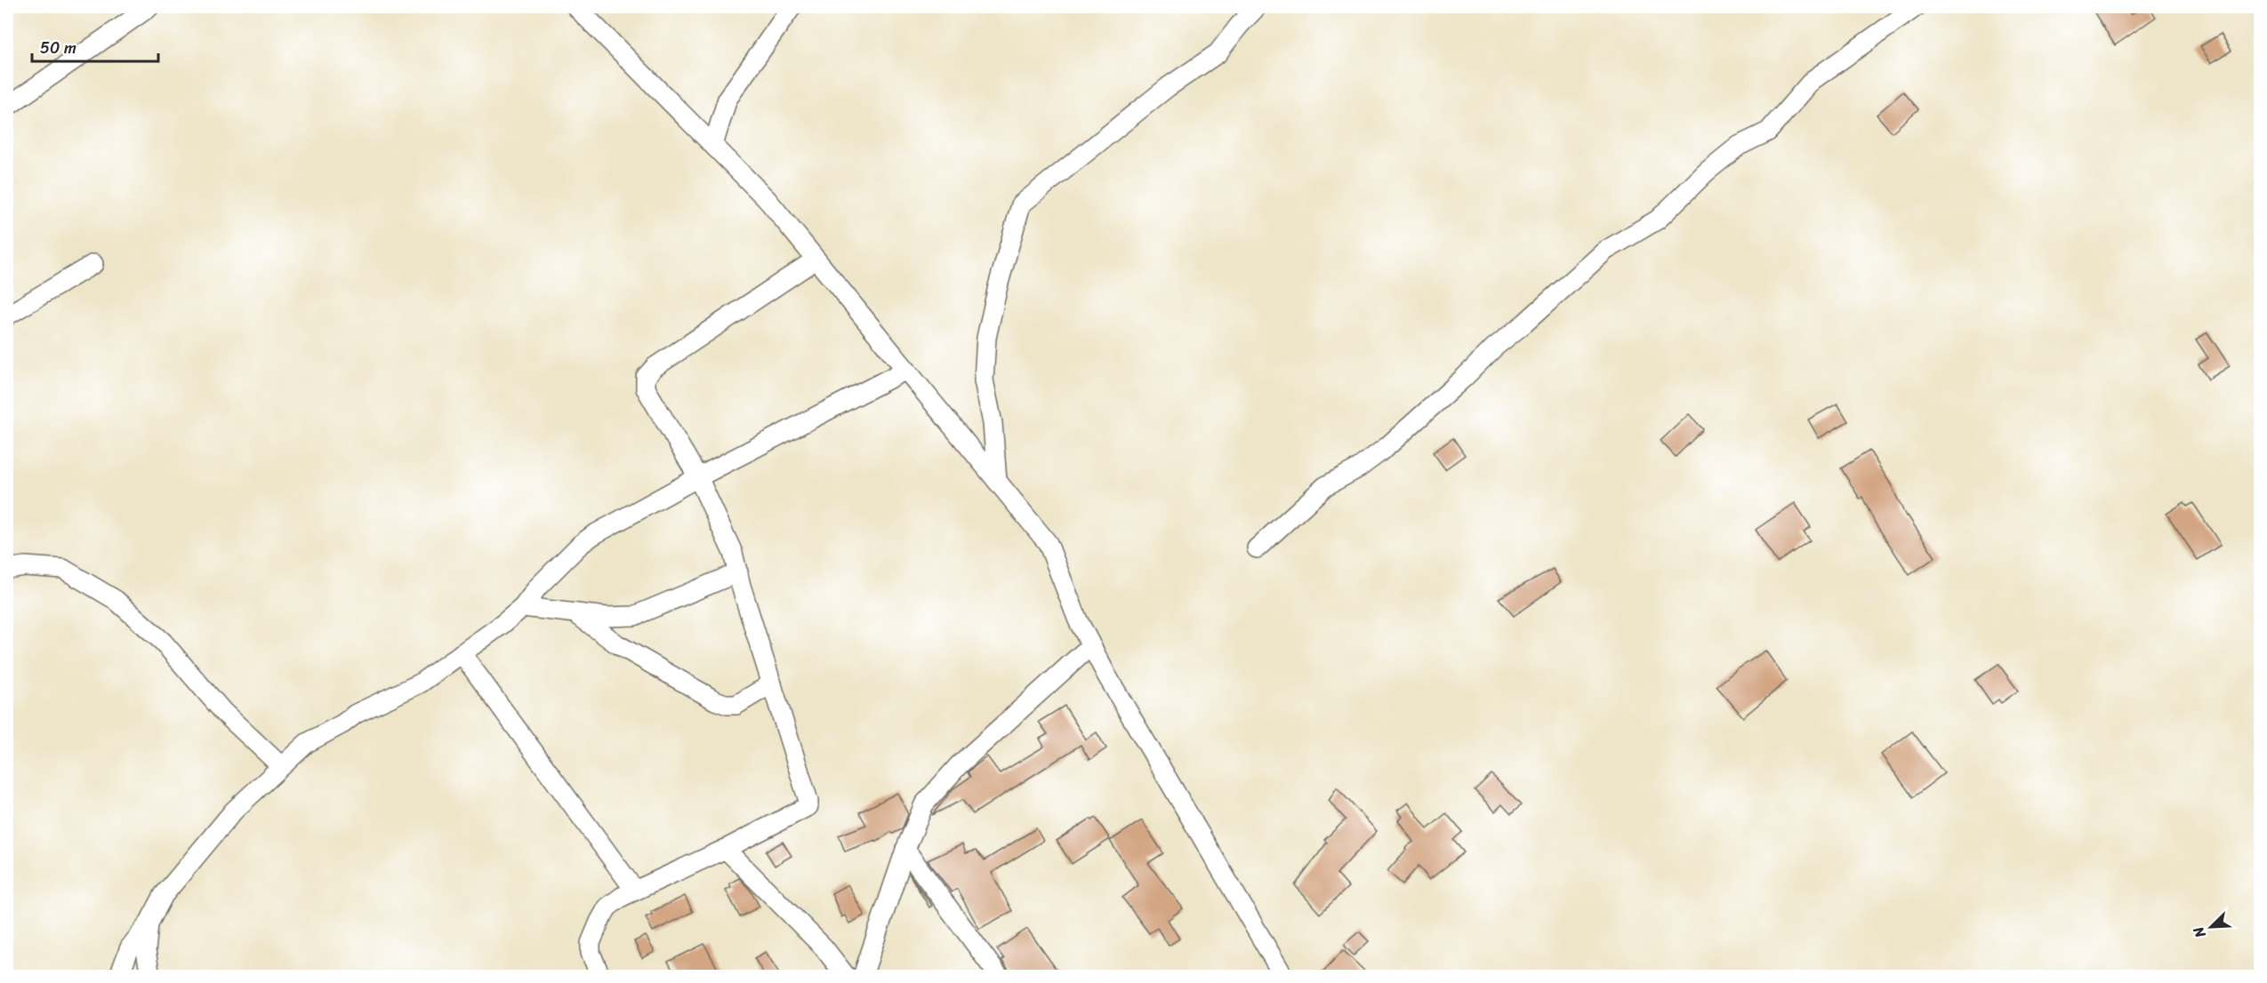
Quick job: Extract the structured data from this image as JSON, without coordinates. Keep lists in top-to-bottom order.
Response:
{
  "scale_bar": "50 m",
  "north": "bottom left"
}
